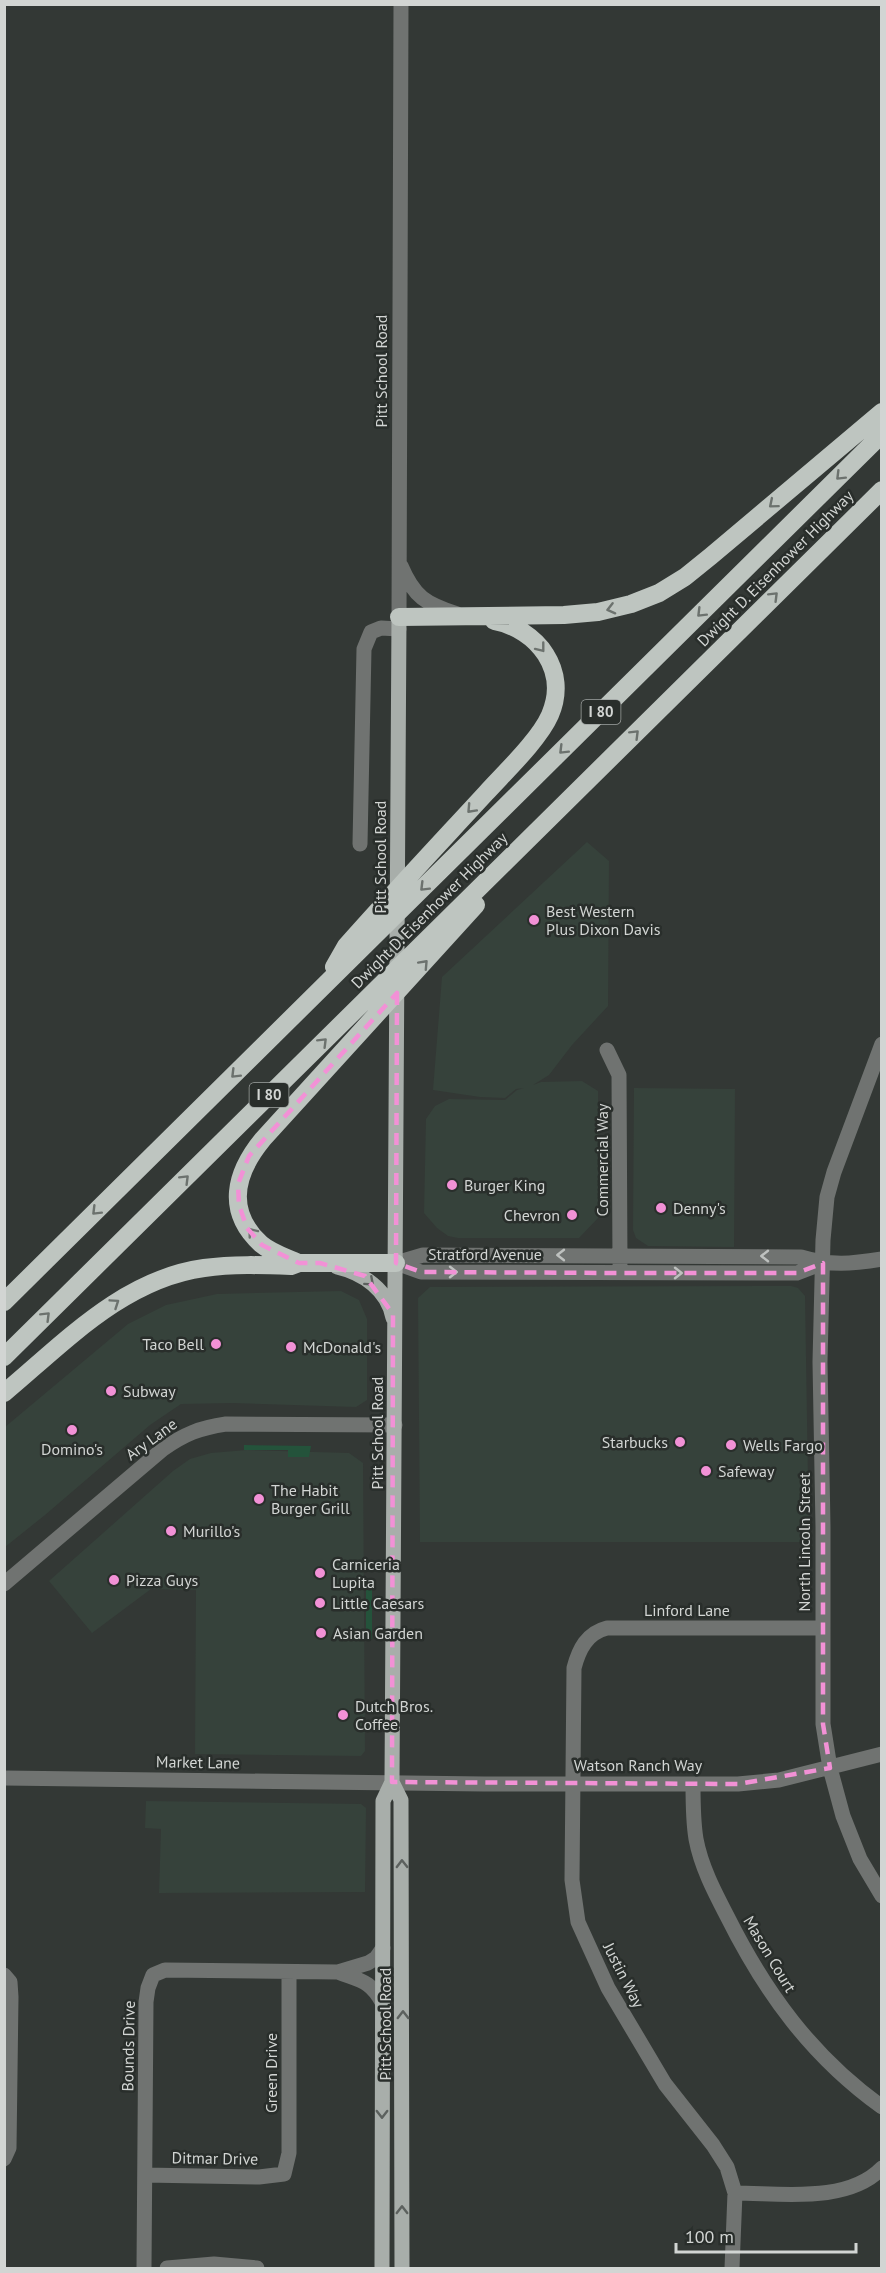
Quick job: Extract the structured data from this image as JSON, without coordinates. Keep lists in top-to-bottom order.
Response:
{
  "streets": {
    "highway": ["Dwight D. Eisenhower Highway", "I 80"],
    "main road": ["Pitt School Road"],
    "street": [
      "Commercial Way",
      "Stratford Avenue",
      "Ary Lane",
      "North Lincoln Street",
      "Linford Lane",
      "Market Lane",
      "Watson Ranch Way",
      "Mason Court",
      "Justin Way",
      "Bounds Drive",
      "Green Drive",
      "Ditmar Drive"
    ]
  },
  "crossings": [
    ["Pitt School Road", "Stratford Avenue"],
    ["Pitt School Road", "Ary Lane"],
    ["Pitt School Road", "Market Lane"],
    ["Pitt School Road", "Watson Ranch Way"],
    ["Pitt School Road", "Bounds Drive"],
    ["Commercial Way", "Stratford Avenue"],
    ["Stratford Avenue", "North Lincoln Street"],
    ["North Lincoln Street", "Linford Lane"],
    ["North Lincoln Street", "Watson Ranch Way"],
    ["Linford Lane", "Justin Way"],
    ["Market Lane", "Watson Ranch Way"],
    ["Watson Ranch Way", "Mason Court"],
    ["Watson Ranch Way", "Justin Way"],
    ["Bounds Drive", "Green Drive"],
    ["Bounds Drive", "Ditmar Drive"],
    ["Green Drive", "Ditmar Drive"]
  ],
  "places": [
    "Best Western Plus Dixon Davis",
    "Burger King",
    "Denny's",
    "Chevron",
    "Taco Bell",
    "McDonald's",
    "Subway",
    "Domino's",
    "Starbucks",
    "Wells Fargo",
    "Safeway",
    "The Habit Burger Grill",
    "Murillo's",
    "Carniceria Lupita",
    "Pizza Guys",
    "Little Caesars",
    "Asian Garden",
    "Dutch Bros. Coffee"
  ],
  "scale_bar": "100 m"
}
